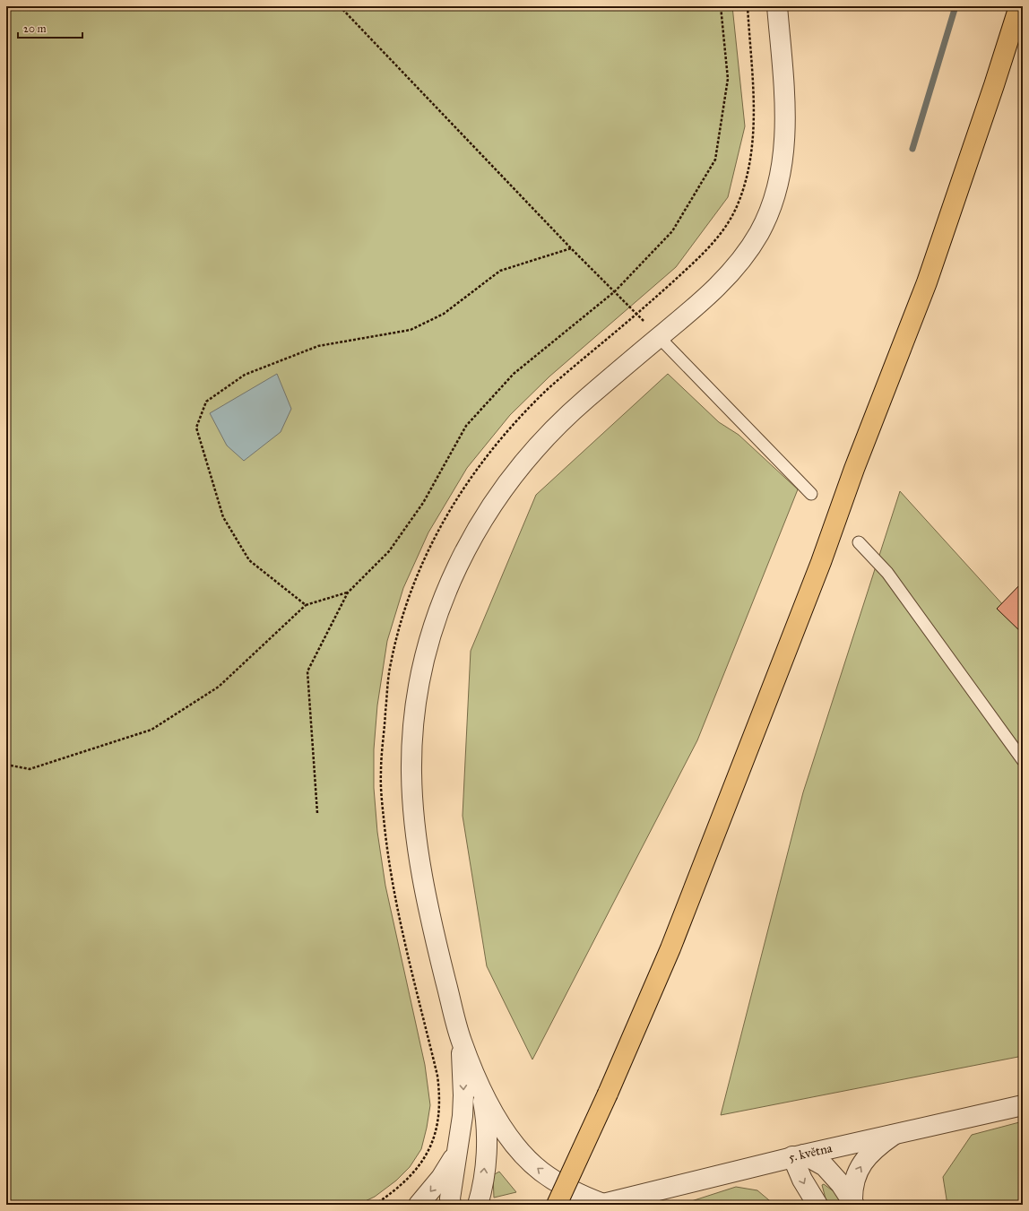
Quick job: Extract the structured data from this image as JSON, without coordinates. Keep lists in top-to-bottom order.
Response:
{
  "streets": {
    "street": ["5. května"]
  },
  "scale_bar": "20 m"
}
